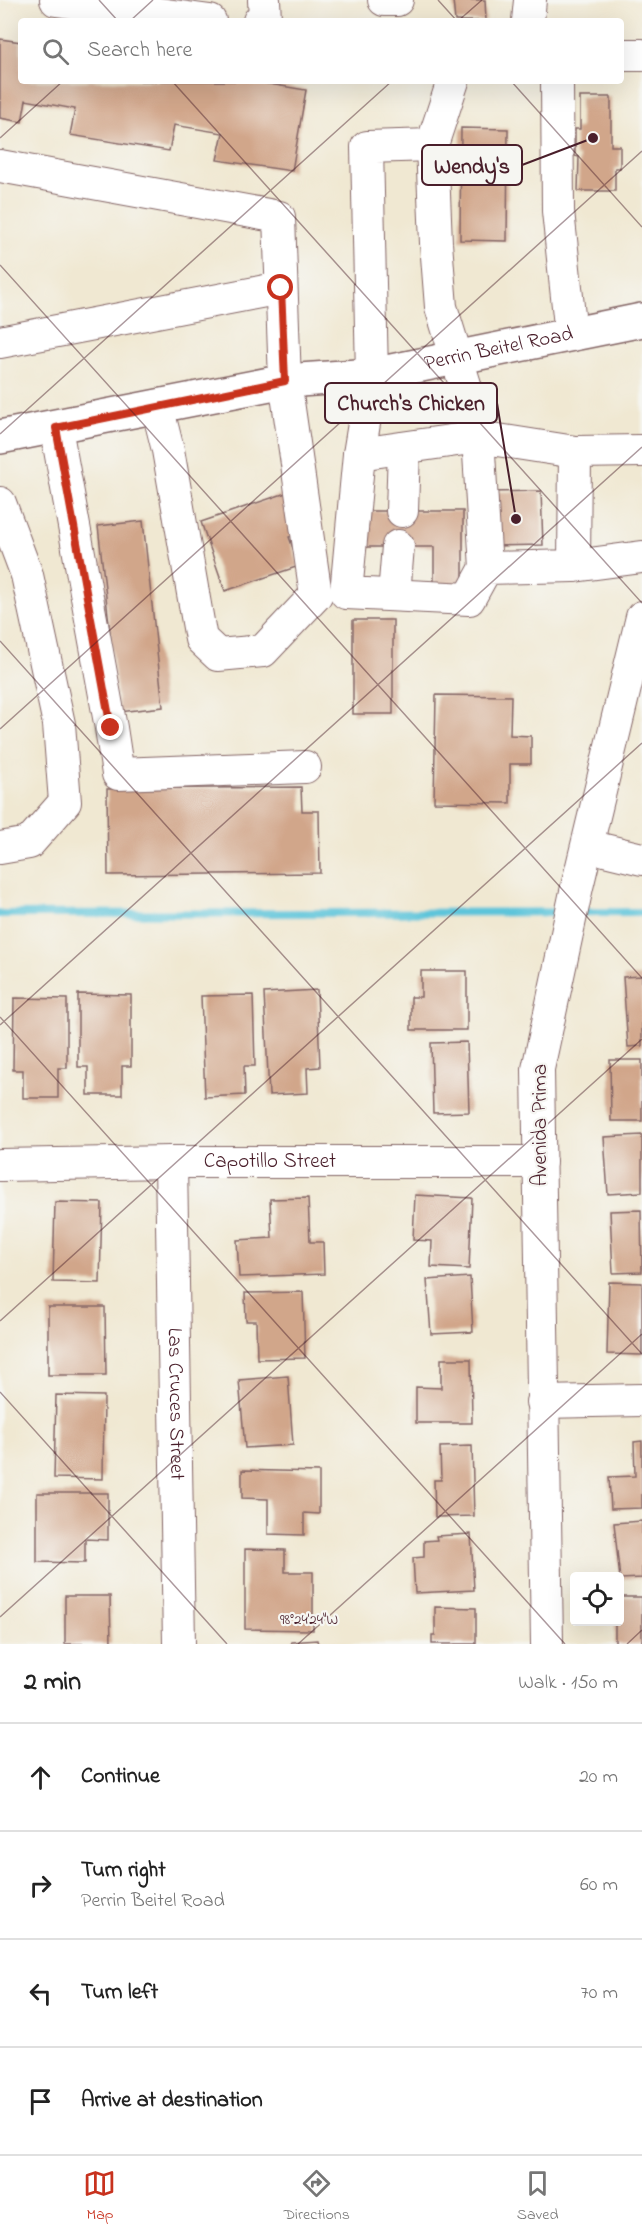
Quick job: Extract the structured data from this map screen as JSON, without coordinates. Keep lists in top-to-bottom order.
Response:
{
  "streets": {
    "main road": ["Perrin Beitel Road"],
    "street": ["Avenida Prima", "Capotillo Street", "Las Cruces Street"]
  },
  "crossings": [
    ["Avenida Prima", "Capotillo Street"],
    ["Capotillo Street", "Las Cruces Street"]
  ],
  "places": ["Wendy's", "Church's Chicken"],
  "page": {
    "search": "Search here",
    "heading": ["2 min", "Walk · 150 m"],
    "list": [
      ["Continue", "20 m"],
      ["Turn right", "Perrin Beitel Road", "60 m"],
      ["Turn left", "70 m"],
      "Arrive at destination"
    ],
    "nav": ["Map", "Directions", "Saved"]
  },
  "coordinates": ["98°24'24\"W"]
}
